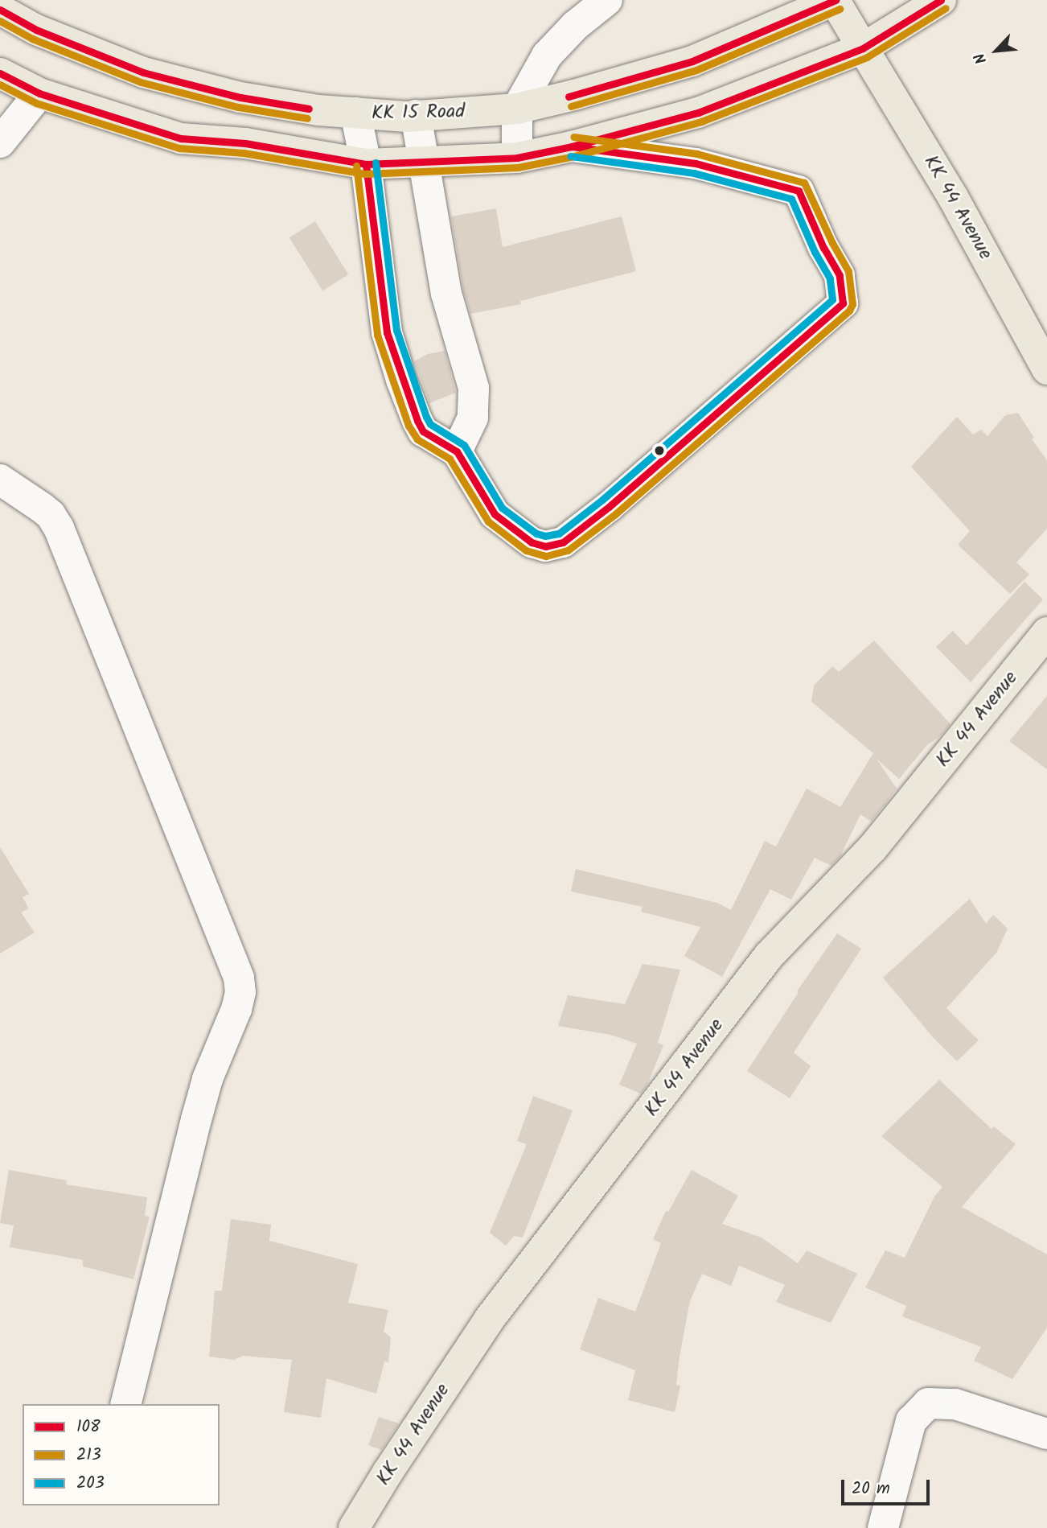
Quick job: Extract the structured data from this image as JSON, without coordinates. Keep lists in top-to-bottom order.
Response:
{
  "streets": {
    "main road": ["KK 15 Road", "KK 44 Avenue"]
  },
  "crossings": [
    ["KK 15 Road", "KK 44 Avenue"]
  ],
  "lines": ["transit line 108", "transit line 213", "transit line 203"],
  "legend": ["108", "213", "203"],
  "scale_bar": "20 m",
  "north": "bottom left"
}
